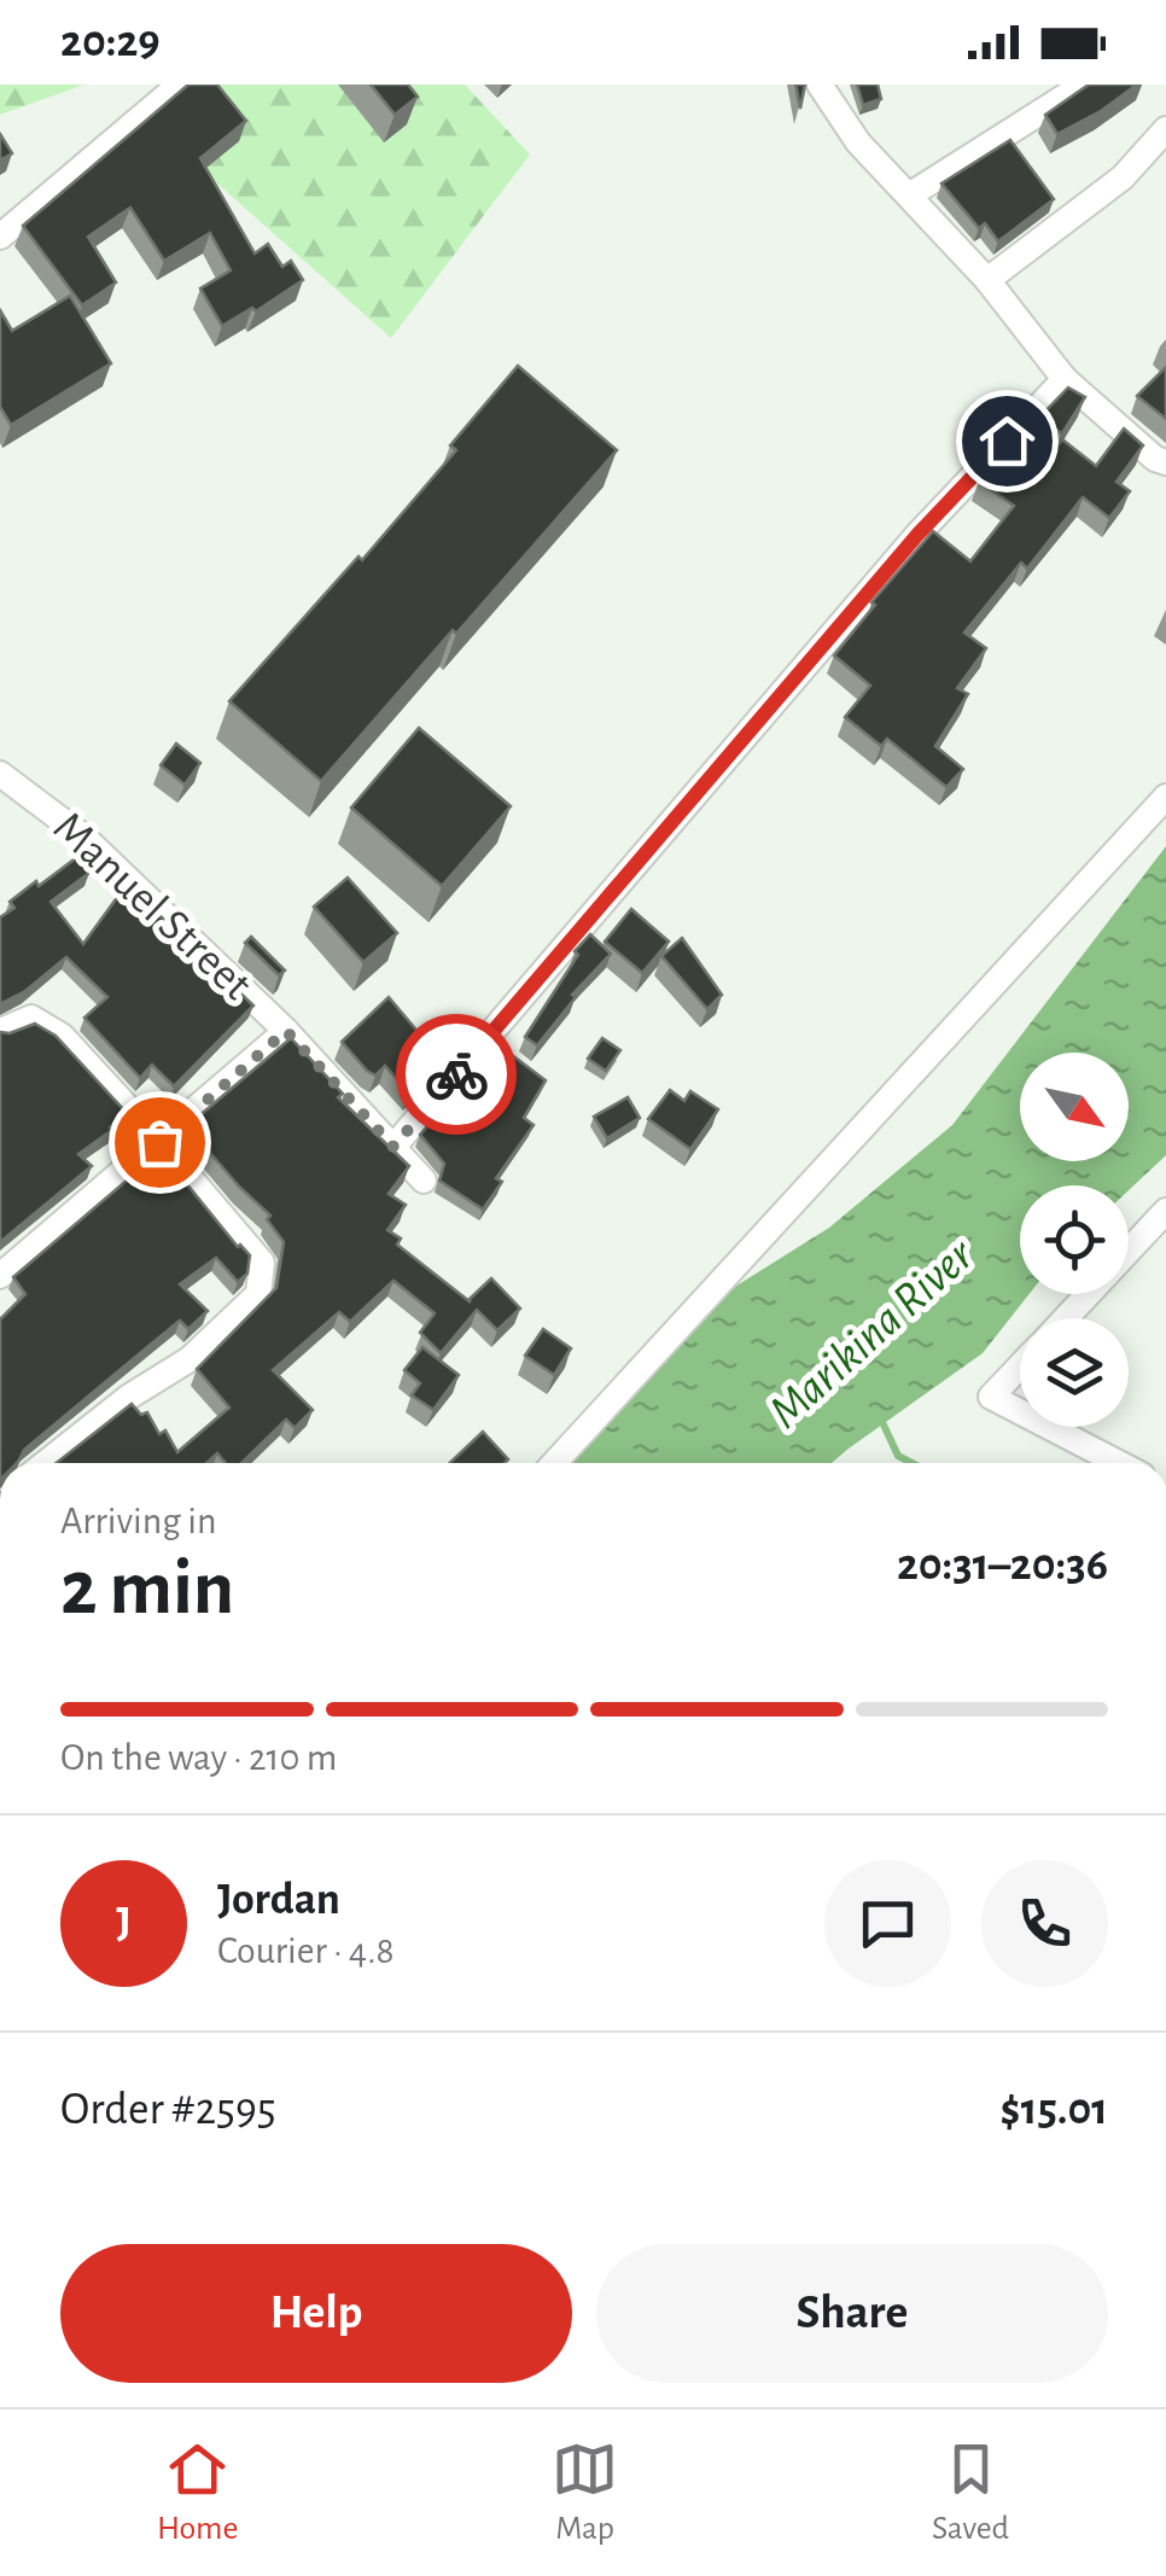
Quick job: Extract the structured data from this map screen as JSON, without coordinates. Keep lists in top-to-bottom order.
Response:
{
  "streets": {
    "street": ["Manuel Street"]
  },
  "water": ["Marikina River"],
  "north": "bottom right",
  "page": {
    "status": "20:29",
    "heading": ["2 min", "Arriving in", "20:31–20:36"],
    "panel": [
      "Jordan",
      "Courier · 4.8",
      "Order #2595",
      "$15.01"
    ],
    "bar": "On the way · 210 m",
    "round": "J",
    "buttons": ["Help", "Share"],
    "tabs": ["Home", "Map", "Saved"]
  }
}
